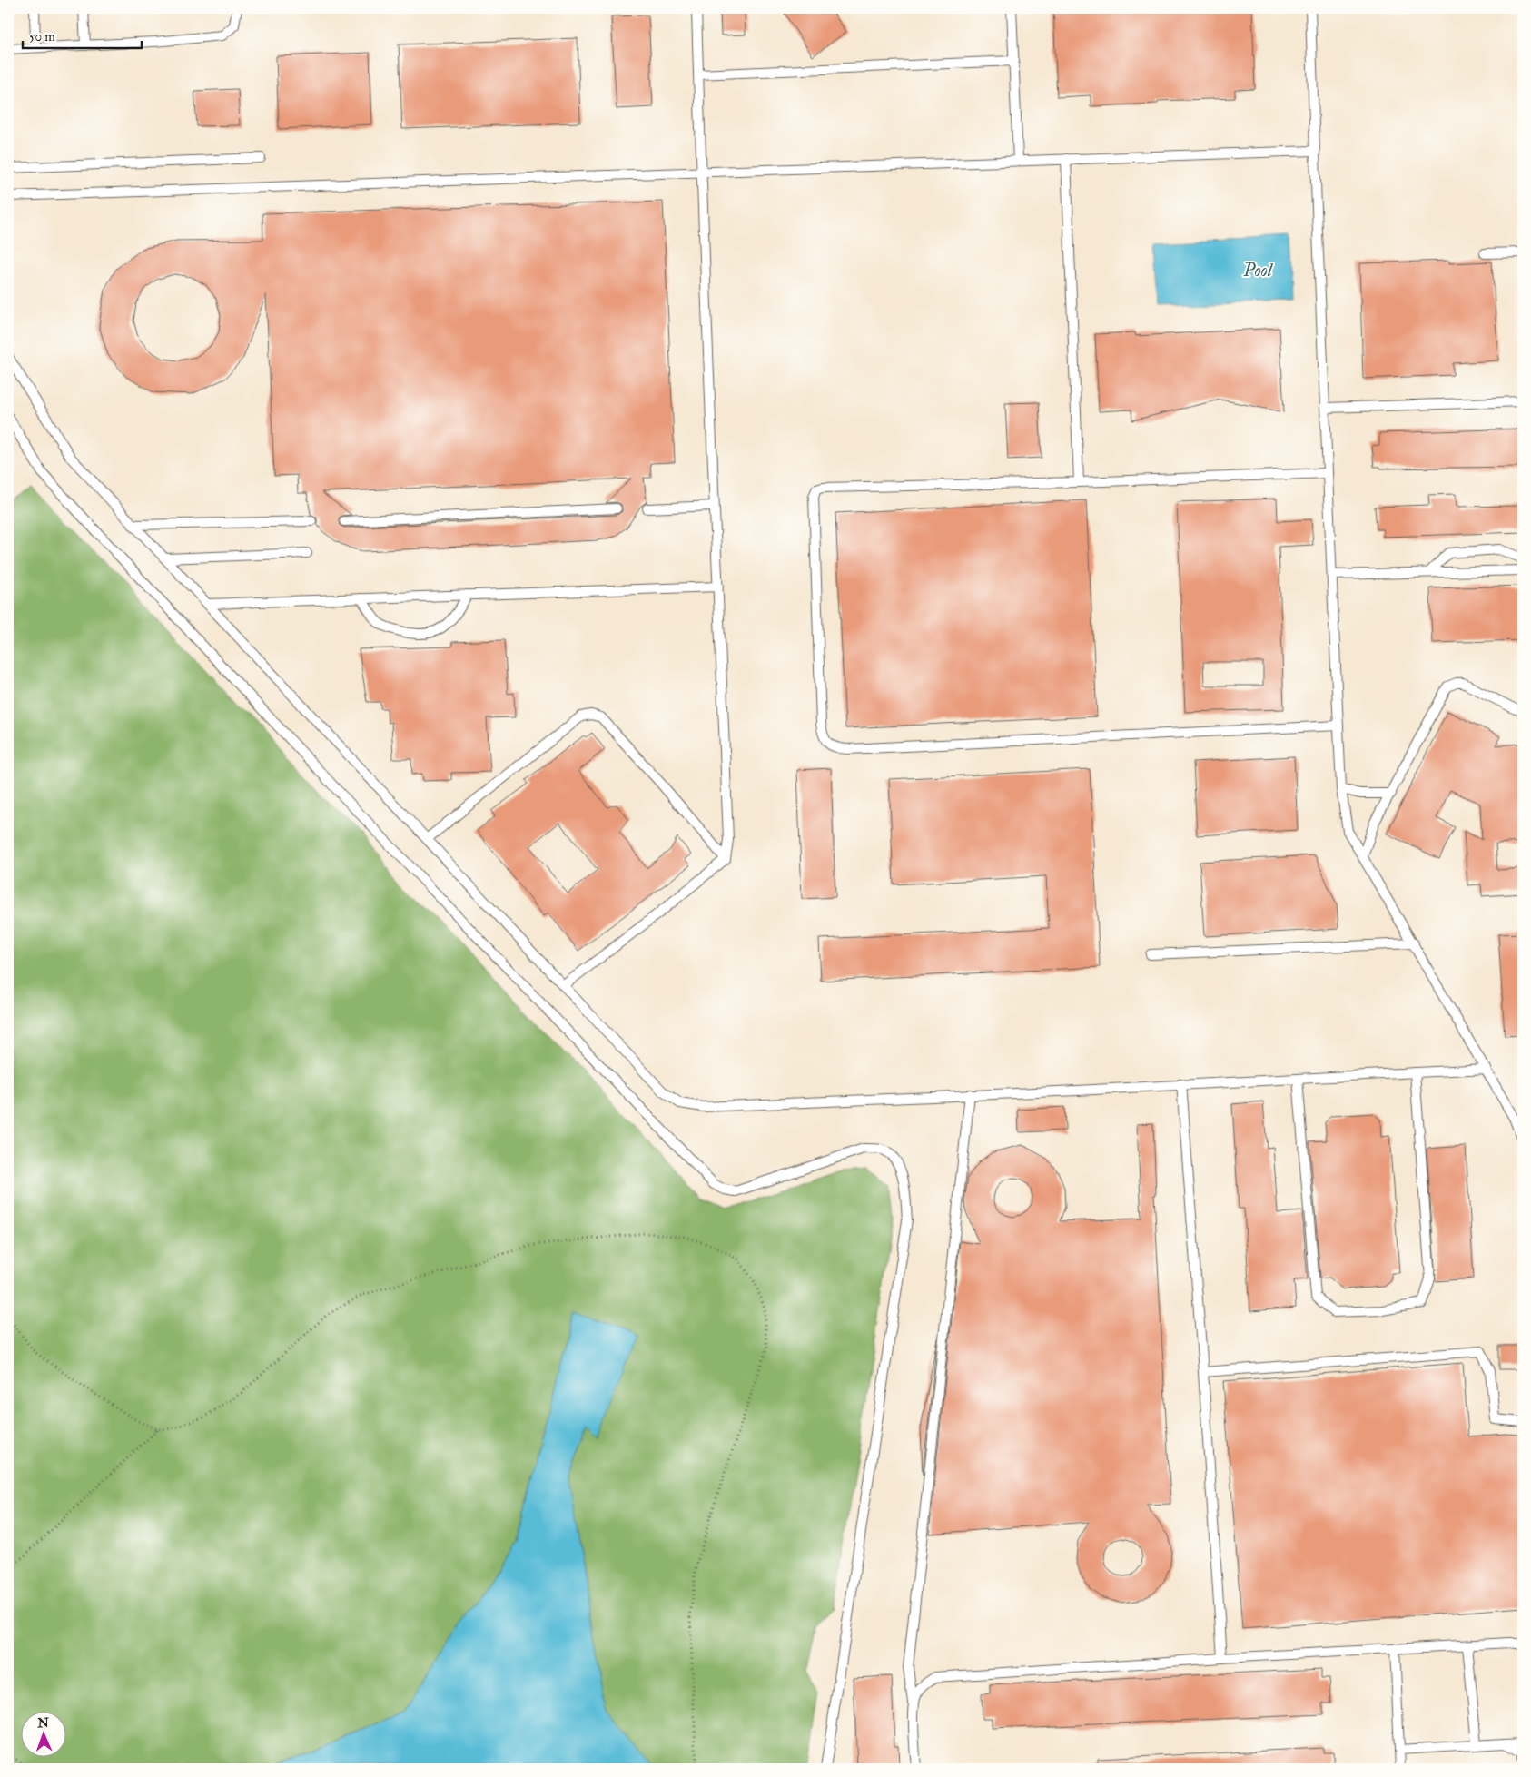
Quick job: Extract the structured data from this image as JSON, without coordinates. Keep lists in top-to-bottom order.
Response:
{
  "water": ["Pool"],
  "scale_bar": "50 m",
  "north": "top"
}
